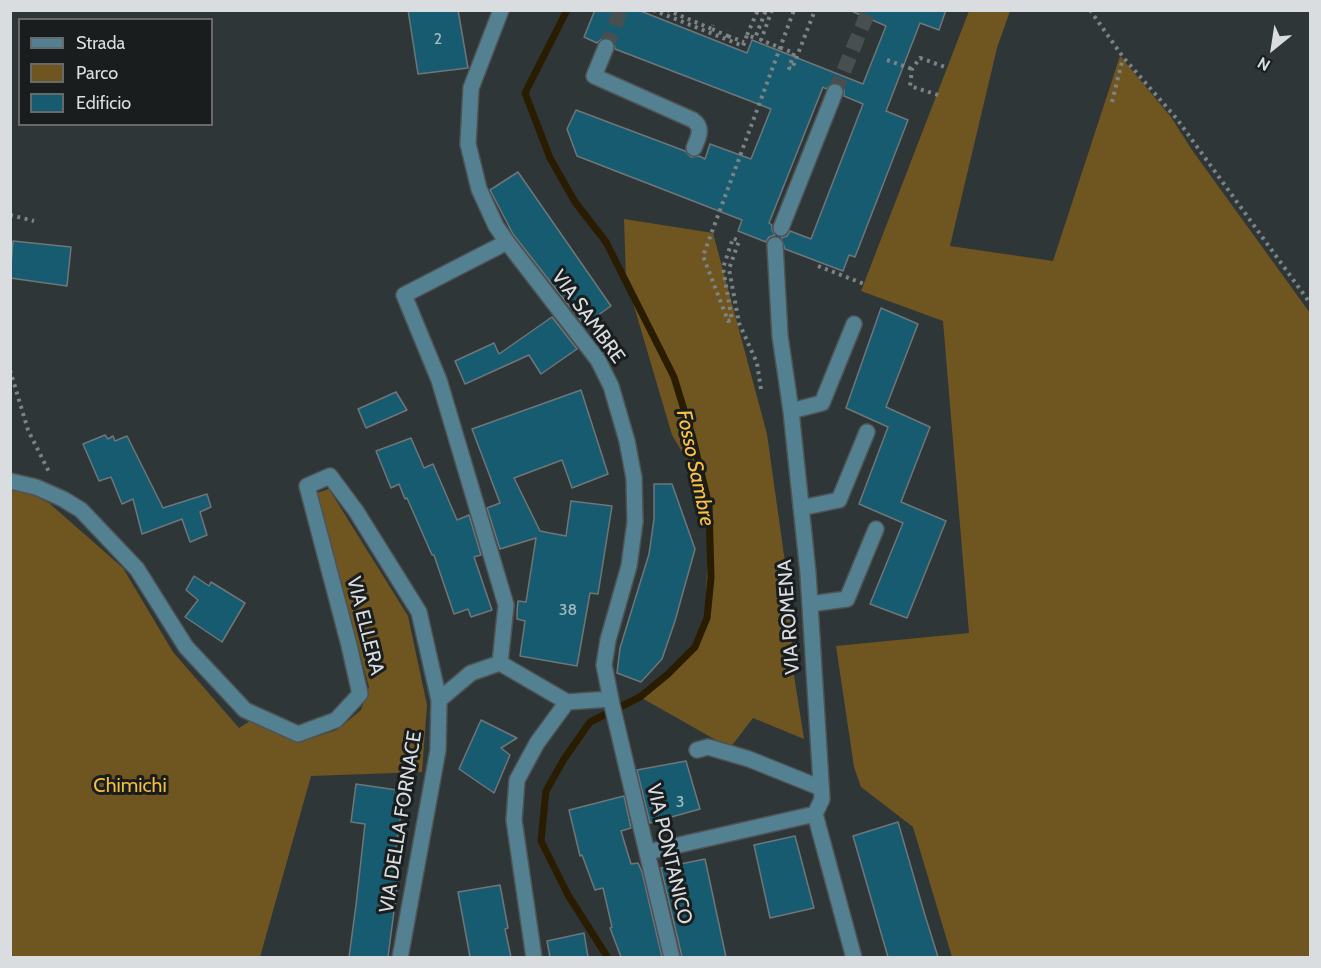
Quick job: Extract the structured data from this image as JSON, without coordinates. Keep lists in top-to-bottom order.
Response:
{
  "streets": {
    "street": [
      "VIA SAMBRE",
      "VIA ROMENA",
      "VIA ELLERA",
      "VIA DELLA FORNACE",
      "VIA PONTANICO"
    ]
  },
  "crossings": [
    ["VIA SAMBRE", "VIA PONTANICO"],
    ["VIA ELLERA", "VIA DELLA FORNACE"]
  ],
  "water": ["Fosso Sambre"],
  "parks": ["Chimichi"],
  "house_numbers": ["2", "38", "3"],
  "legend": ["Strada", "Parco", "Edificio"],
  "north": "bottom left"
}
